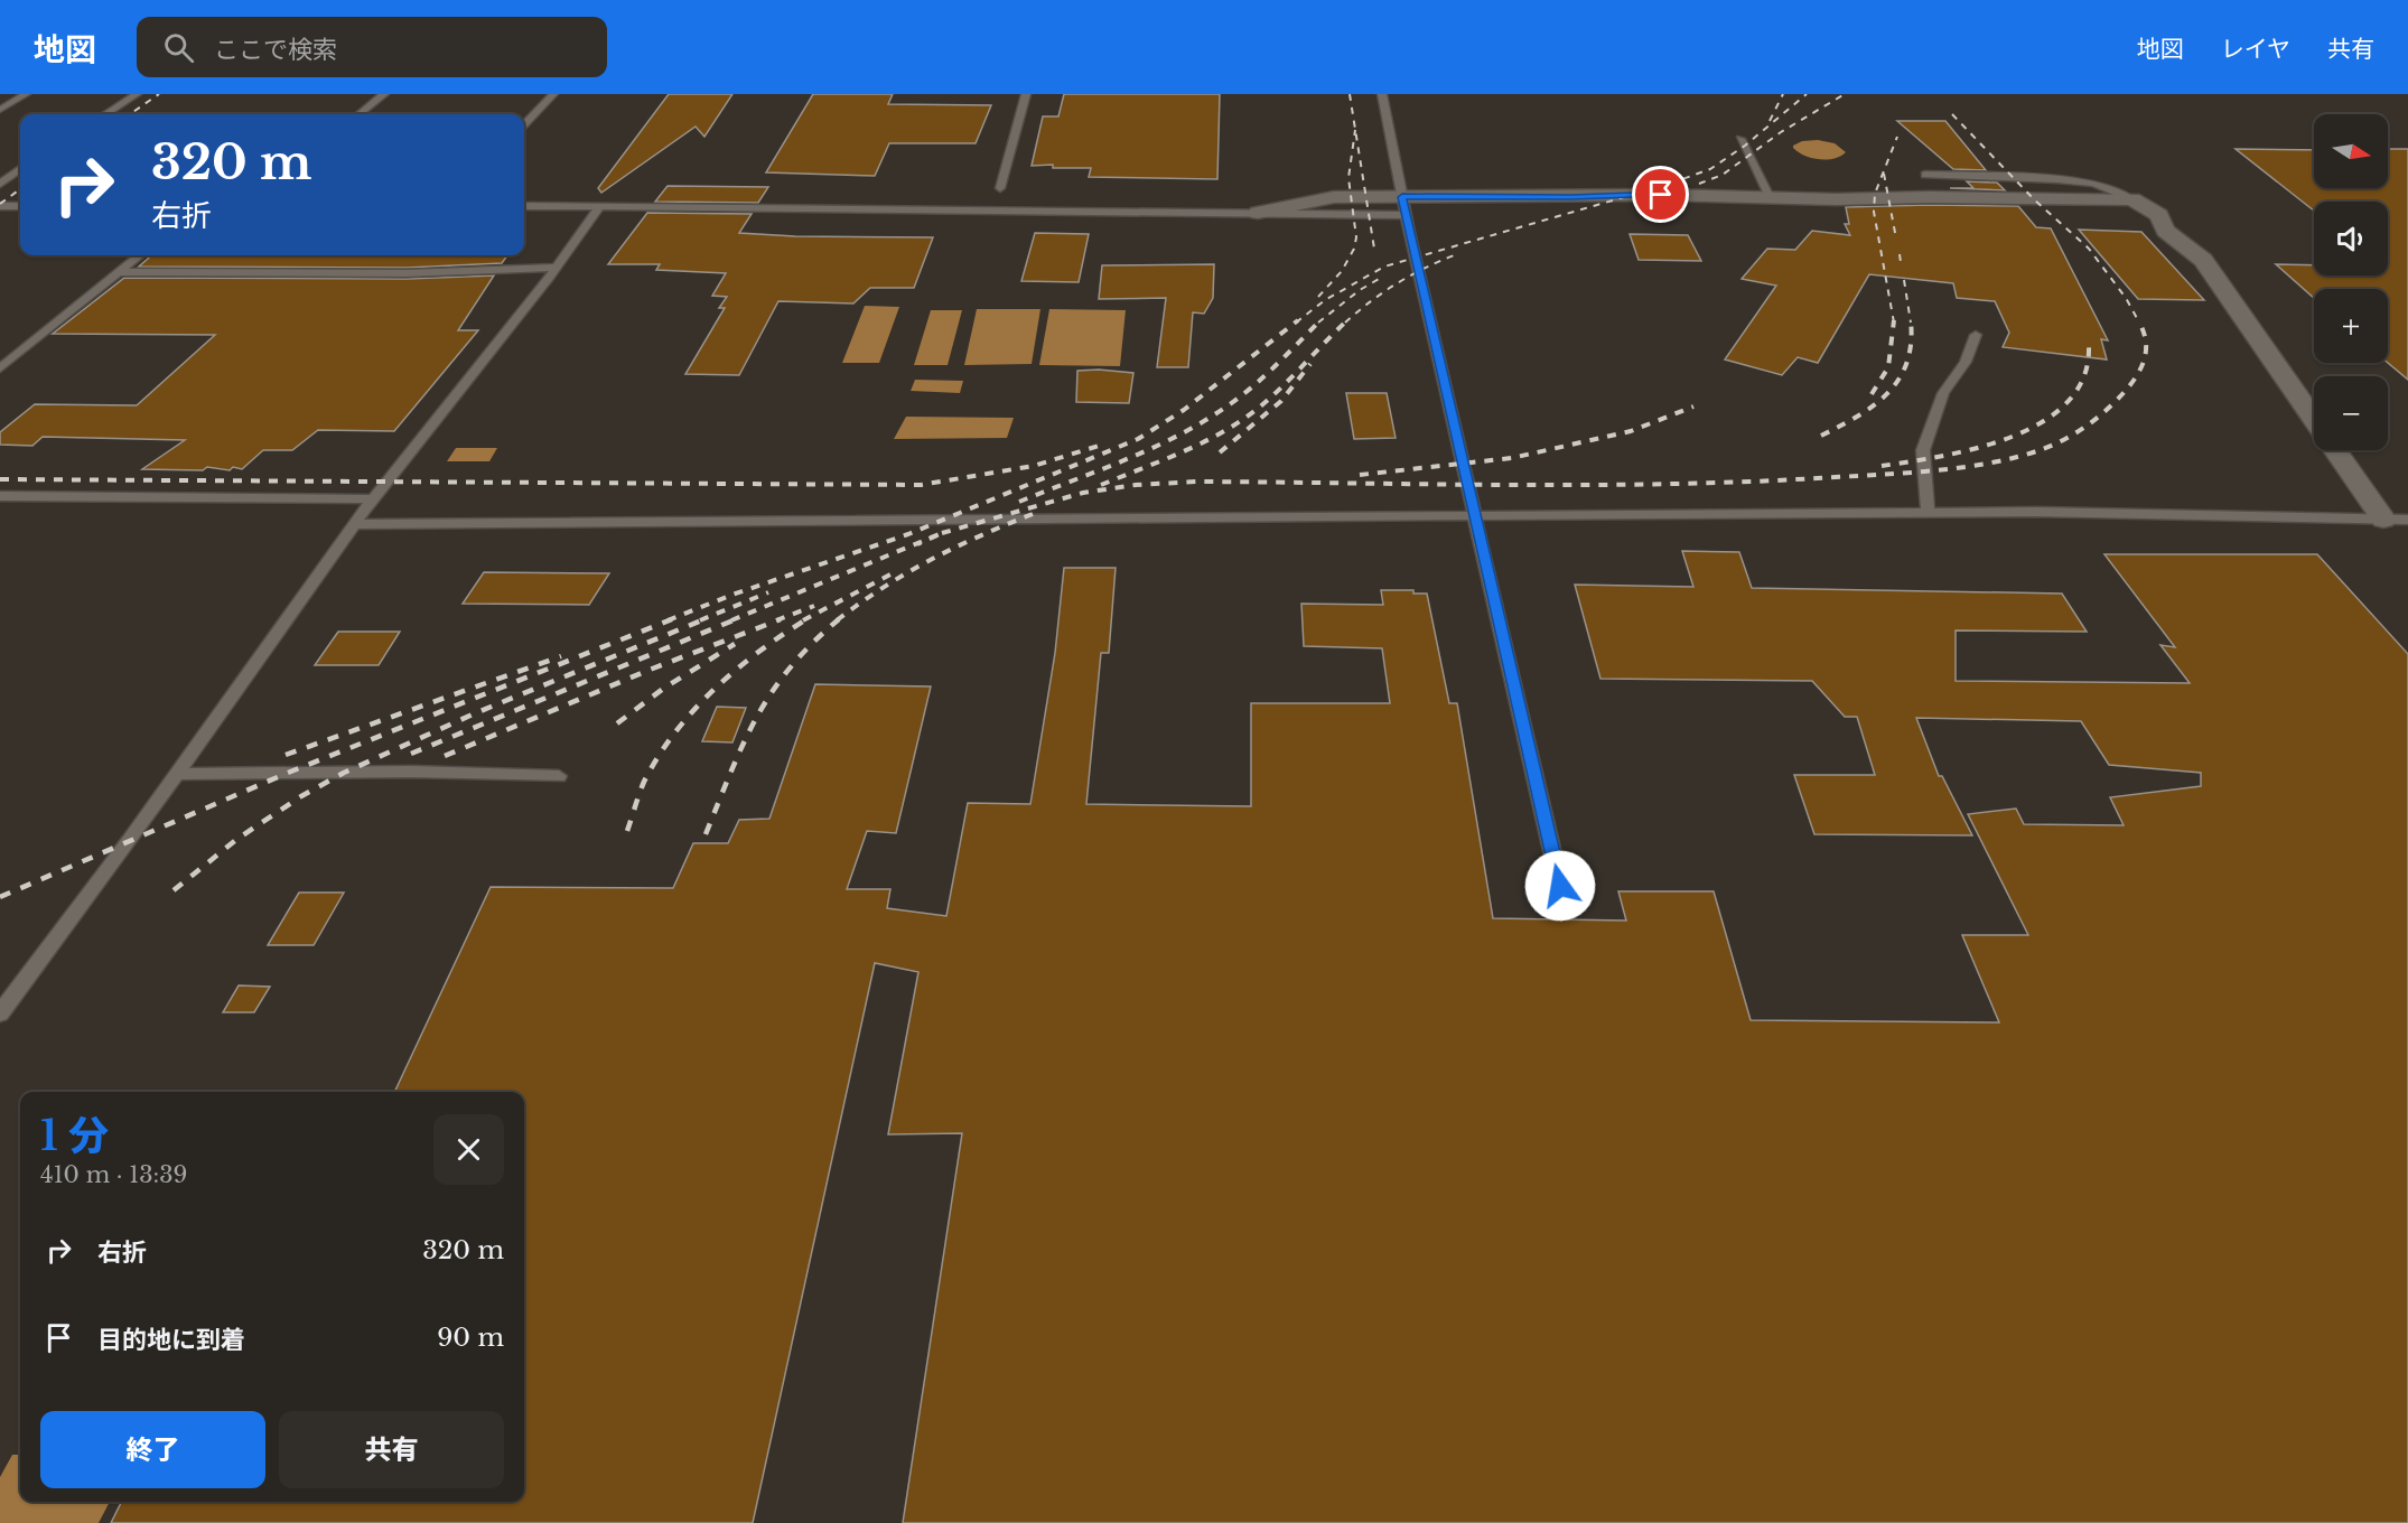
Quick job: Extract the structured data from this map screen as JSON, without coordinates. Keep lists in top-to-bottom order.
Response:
{
  "north": "right",
  "page": {
    "header": "地図",
    "search": "ここで検索",
    "nav": ["地図", "レイヤ", "共有"],
    "map_buttons": ["+", "−"],
    "turn": ["320 m", "右折"],
    "heading": ["1 分", "410 m · 13:39"],
    "list": [
      {
        "name": "右折",
        "value": "320 m"
      },
      {
        "name": "目的地に到着",
        "value": "90 m"
      }
    ],
    "buttons": ["終了", "共有"]
  }
}
